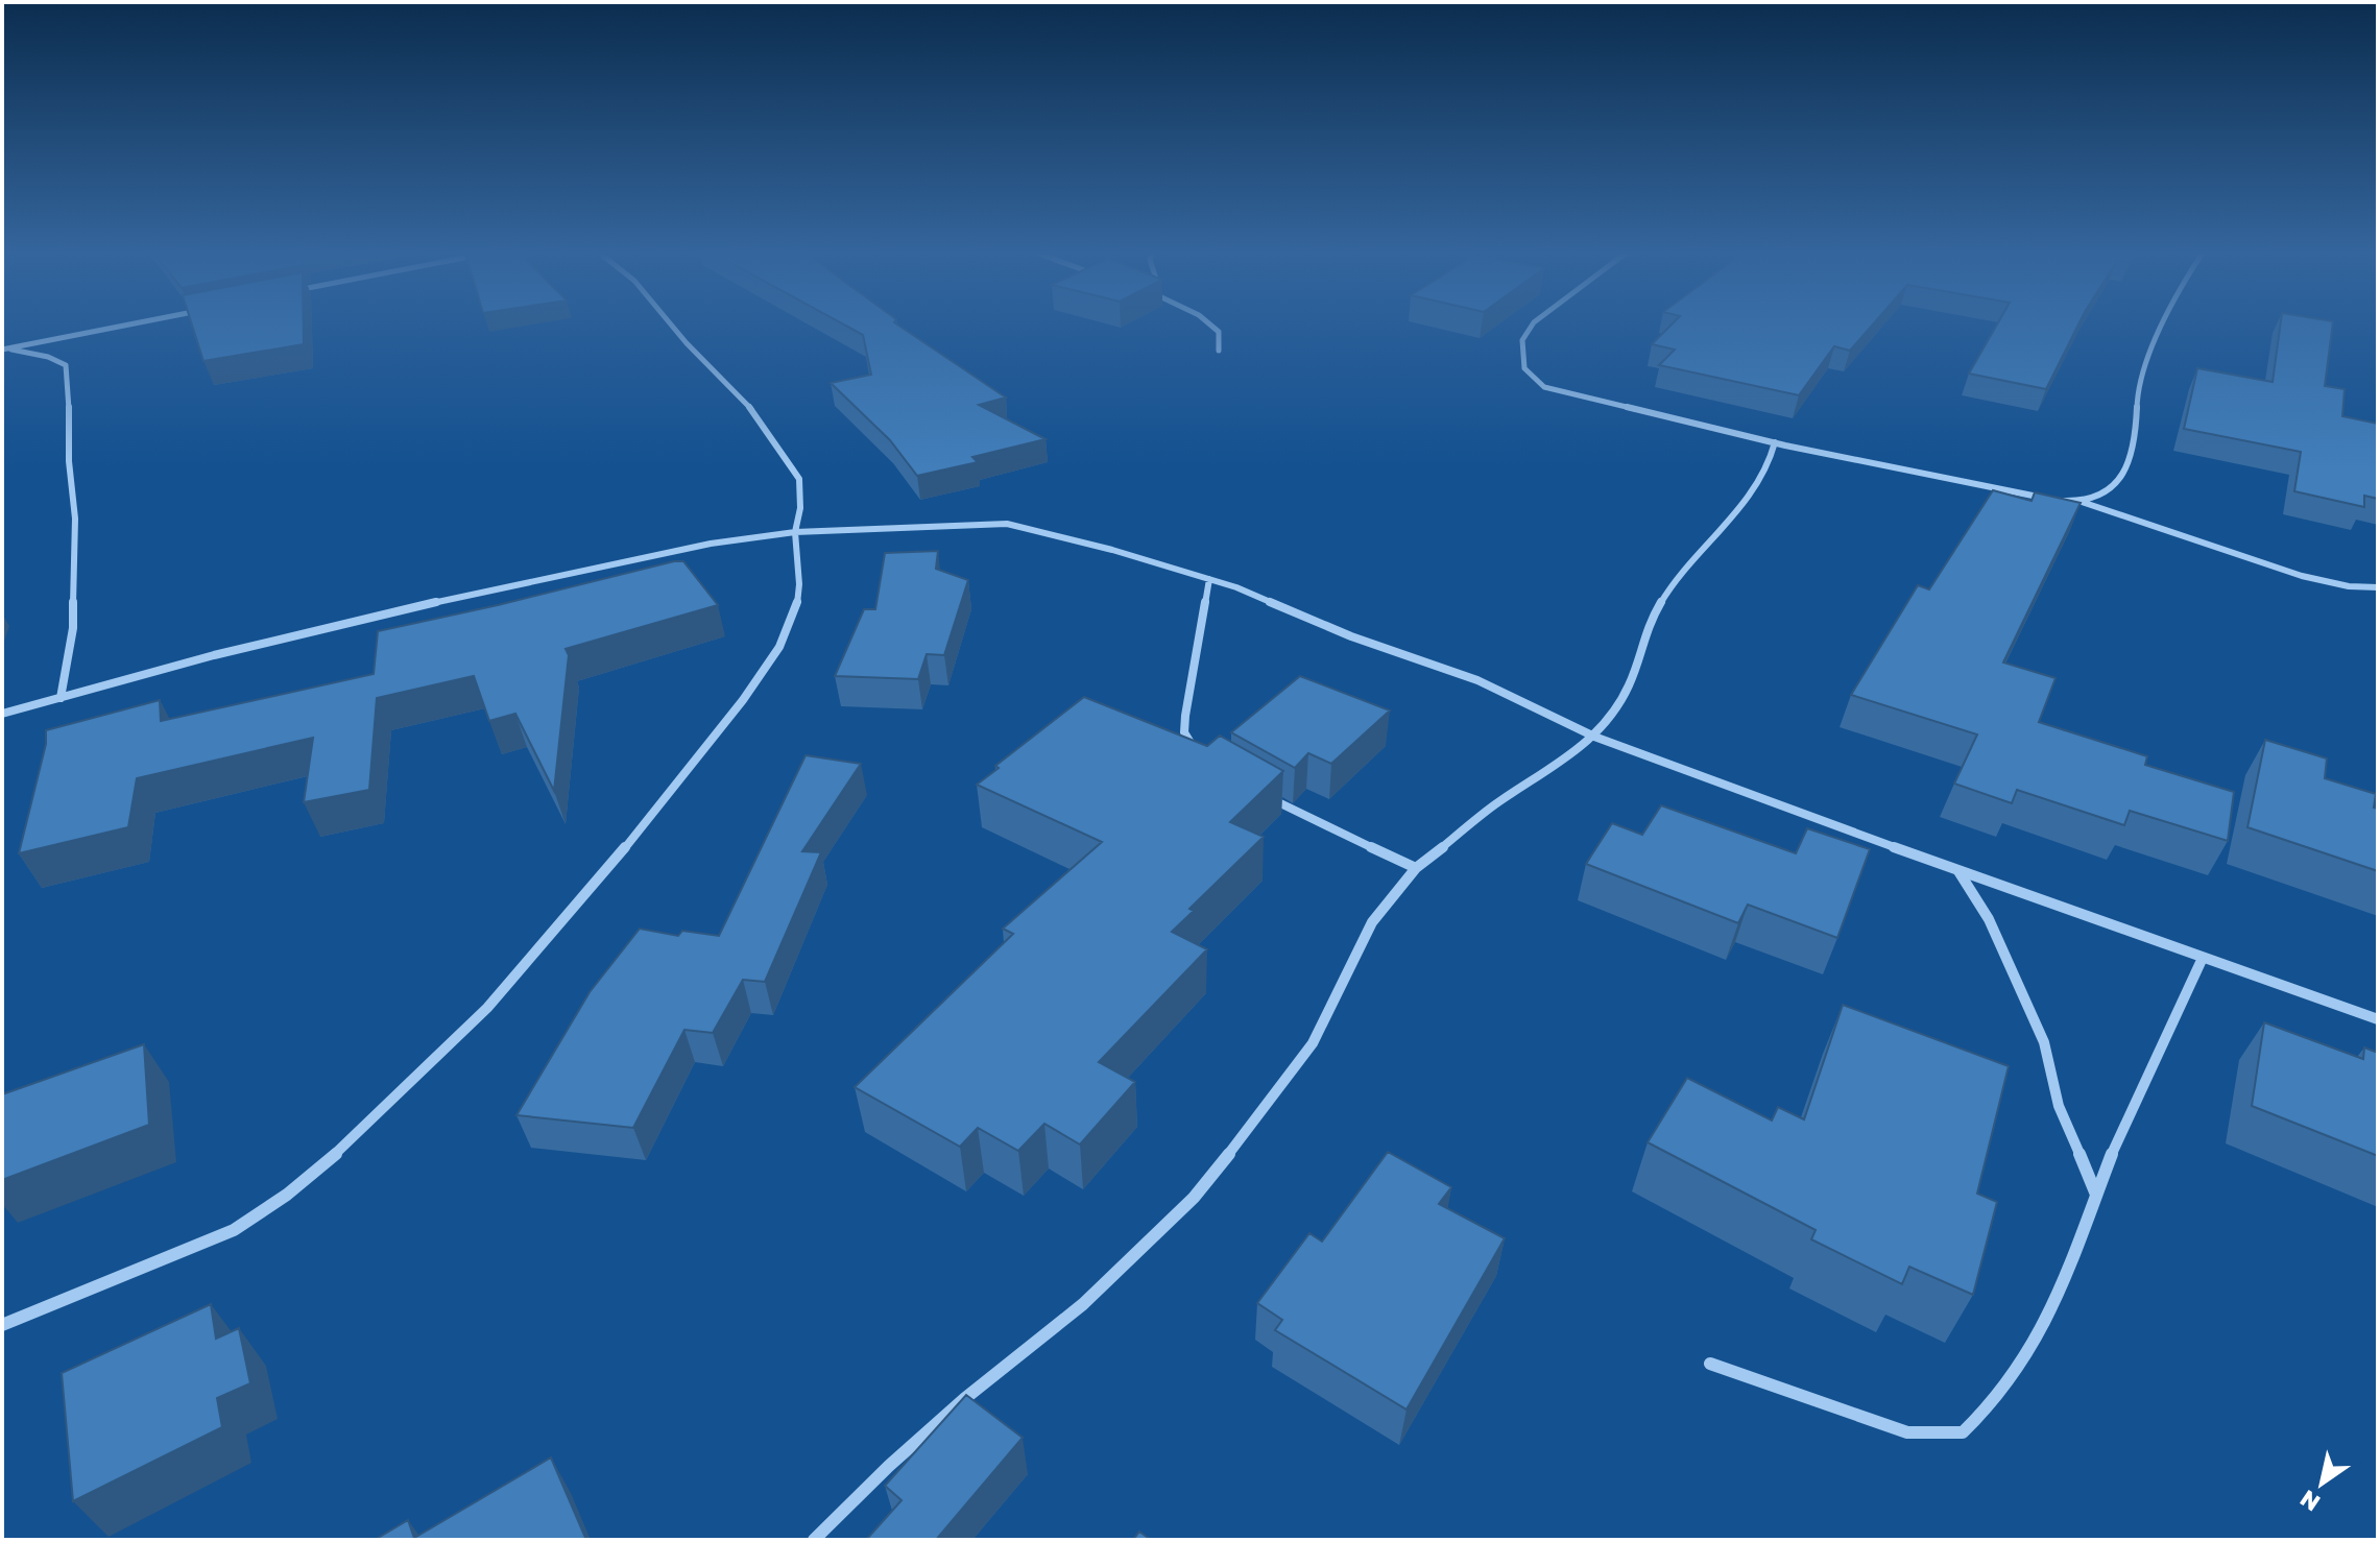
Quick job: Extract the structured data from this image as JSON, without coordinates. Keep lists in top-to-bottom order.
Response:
{
  "north": "bottom left"
}
